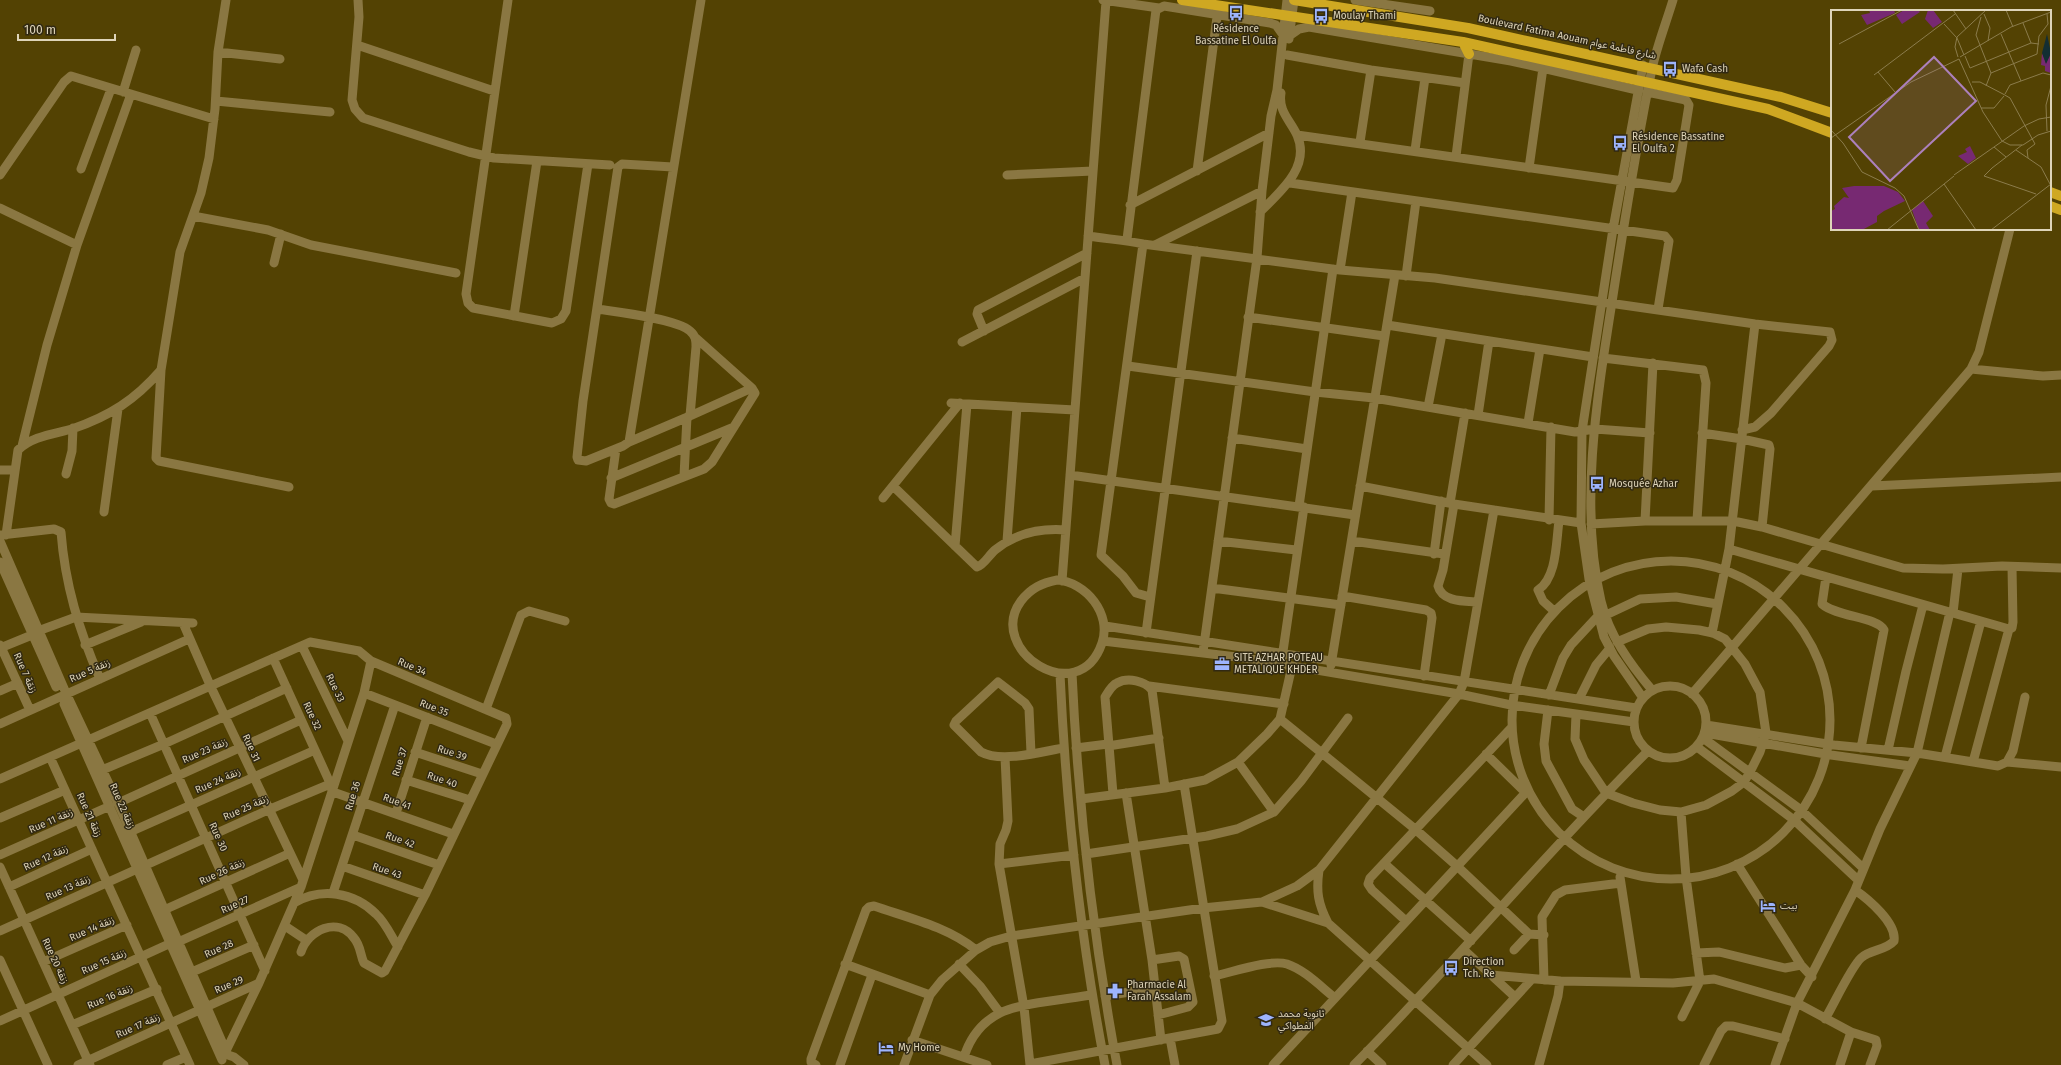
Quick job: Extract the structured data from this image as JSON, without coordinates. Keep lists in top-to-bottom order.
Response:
{
  "streets": {
    "main road": ["Boulevard Fatima Aouam شارع فاطمة عوام"],
    "street": [
      "Rue 34",
      "Rue 5 زنقة",
      "Rue 7 زنقة",
      "Rue 33",
      "Rue 35",
      "Rue 32",
      "Rue 31",
      "Rue 23 زنقة",
      "Rue 39",
      "Rue 37",
      "Rue 40",
      "Rue 24 زنقة",
      "Rue 36",
      "Rue 41",
      "Rue 22 زنقة",
      "Rue 25 زنقة",
      "Rue 21 زنقة",
      "Rue 11 زنقة",
      "Rue 30",
      "Rue 42",
      "Rue 12 زنقة",
      "Rue 43",
      "Rue 26 زنقة",
      "Rue 13 زنقة",
      "Rue 27",
      "Rue 14 زنقة",
      "Rue 28",
      "Rue 20 زنقة",
      "Rue 15 زنقة",
      "Rue 29",
      "Rue 16 زنقة",
      "Rue 17 زنقة"
    ]
  },
  "crossings": [
    ["Rue 34", "Rue 33"],
    ["Rue 34", "Rue 35"],
    ["Rue 5 زنقة", "Rue 7 زنقة"],
    ["Rue 5 زنقة", "Rue 31"],
    ["Rue 5 زنقة", "Rue 22 زنقة"],
    ["Rue 35", "Rue 37"],
    ["Rue 35", "Rue 36"],
    ["Rue 32", "Rue 23 زنقة"],
    ["Rue 32", "Rue 24 زنقة"],
    ["Rue 32", "Rue 41"],
    ["Rue 32", "Rue 25 زنقة"],
    ["Rue 31", "Rue 23 زنقة"],
    ["Rue 31", "Rue 24 زنقة"],
    ["Rue 31", "Rue 25 زنقة"],
    ["Rue 31", "Rue 26 زنقة"],
    ["Rue 31", "Rue 27"],
    ["Rue 23 زنقة", "Rue 22 زنقة"],
    ["Rue 23 زنقة", "Rue 11 زنقة"],
    ["Rue 23 زنقة", "Rue 30"],
    ["Rue 39", "Rue 37"],
    ["Rue 37", "Rue 40"],
    ["Rue 37", "Rue 41"],
    ["Rue 24 زنقة", "Rue 22 زنقة"],
    ["Rue 24 زنقة", "Rue 30"],
    ["Rue 36", "Rue 41"],
    ["Rue 36", "Rue 42"],
    ["Rue 36", "Rue 43"],
    ["Rue 41", "Rue 25 زنقة"],
    ["Rue 22 زنقة", "Rue 25 زنقة"],
    ["Rue 22 زنقة", "Rue 11 زنقة"],
    ["Rue 22 زنقة", "Rue 26 زنقة"],
    ["Rue 22 زنقة", "Rue 13 زنقة"],
    ["Rue 22 زنقة", "Rue 27"],
    ["Rue 22 زنقة", "Rue 28"],
    ["Rue 22 زنقة", "Rue 15 زنقة"],
    ["Rue 22 زنقة", "Rue 29"],
    ["Rue 22 زنقة", "Rue 17 زنقة"],
    ["Rue 25 زنقة", "Rue 30"],
    ["Rue 25 زنقة", "Rue 13 زنقة"],
    ["Rue 21 زنقة", "Rue 11 زنقة"],
    ["Rue 21 زنقة", "Rue 12 زنقة"],
    ["Rue 21 زنقة", "Rue 13 زنقة"],
    ["Rue 21 زنقة", "Rue 14 زنقة"],
    ["Rue 21 زنقة", "Rue 15 زنقة"],
    ["Rue 30", "Rue 26 زنقة"],
    ["Rue 30", "Rue 27"],
    ["Rue 30", "Rue 28"],
    ["Rue 12 زنقة", "Rue 20 زنقة"],
    ["Rue 13 زنقة", "Rue 20 زنقة"],
    ["Rue 27", "Rue 15 زنقة"],
    ["Rue 14 زنقة", "Rue 20 زنقة"],
    ["Rue 20 زنقة", "Rue 15 زنقة"],
    ["Rue 20 زنقة", "Rue 16 زنقة"],
    ["Rue 20 زنقة", "Rue 17 زنقة"],
    ["Rue 29", "Rue 17 زنقة"]
  ],
  "places": {
    "bus stop": [
      "Résidence Bassatine El Oulfa",
      "Moulay Thami",
      "Wafa Cash",
      "Résidence Bassatine El Oulfa 2",
      "Mosquée Azhar",
      "Direction Tch. Re"
    ],
    "office": ["SITE AZHAR POTEAU METALIQUE KHDER"],
    "hotel": ["بيت", "My Home"],
    "pharmacy": ["Pharmacie Al Farah Assalam"],
    "school or university": ["ثانوية محمد الفطواكي"]
  },
  "scale_bar": "100 m"
}
